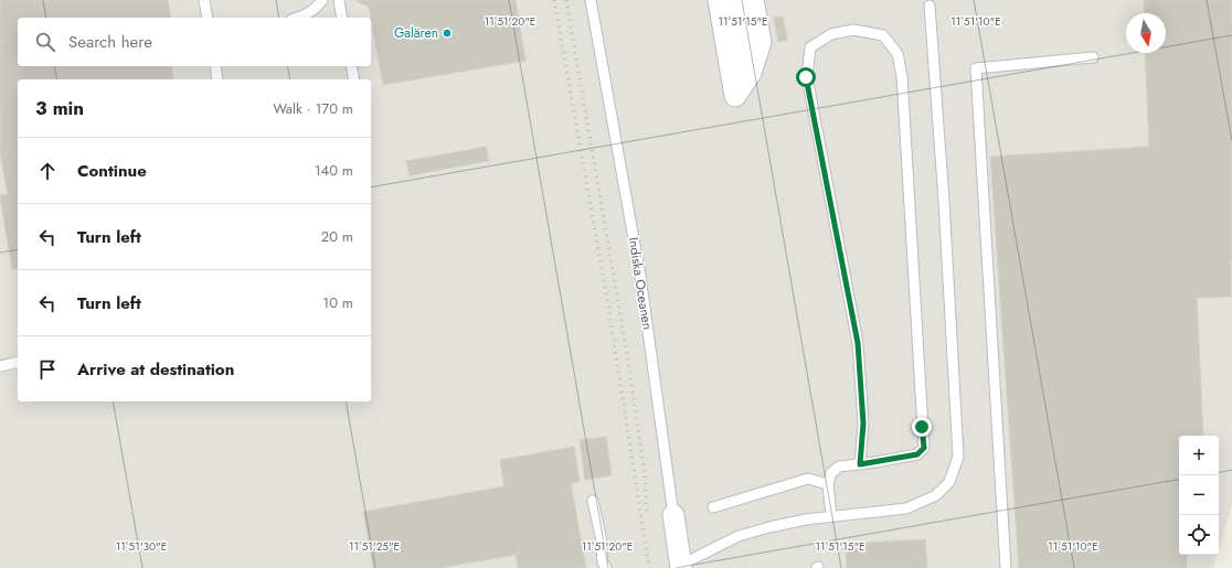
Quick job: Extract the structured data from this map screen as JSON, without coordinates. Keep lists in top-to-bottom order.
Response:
{
  "streets": {
    "street": ["Indiska Oceanen"]
  },
  "places": ["Galären"],
  "north": "bottom",
  "page": {
    "search": "Search here",
    "heading": ["3 min", "Walk · 170 m"],
    "list": [
      ["Continue", "140 m"],
      ["Turn left", "20 m"],
      ["Turn left", "10 m"],
      "Arrive at destination"
    ],
    "map_buttons": ["+", "−"]
  },
  "coordinates": [
    "11°51'20\"E",
    "11°51'15\"E",
    "11°51'10\"E",
    "11°51'30\"E",
    "11°51'25\"E"
  ]
}
